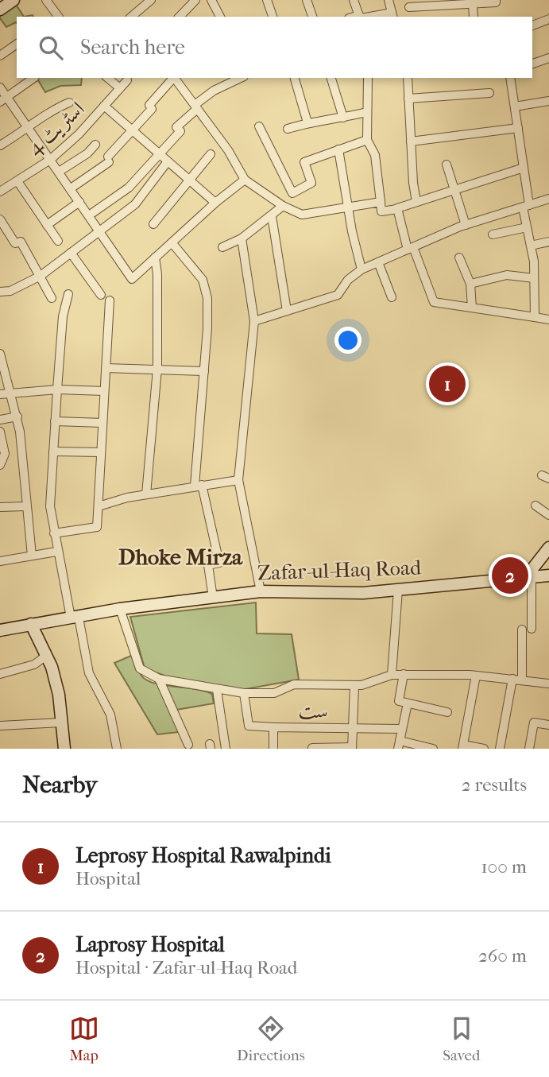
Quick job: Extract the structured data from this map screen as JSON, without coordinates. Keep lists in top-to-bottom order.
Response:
{
  "streets": {
    "street": ["اسٹریٹ 4", "Zafar-ul-Haq Road", "ست"]
  },
  "districts": ["Dhoke Mirza"],
  "page": {
    "search": "Search here",
    "pins": ["1", "2"],
    "heading": ["Nearby", "2 results"],
    "list": [
      {
        "mark": "1",
        "name": "Leprosy Hospital Rawalpindi",
        "note": "Hospital",
        "value": "100 m"
      },
      {
        "mark": "2",
        "name": "Laprosy Hospital",
        "note": "Hospital · Zafar-ul-Haq Road",
        "value": "260 m"
      }
    ],
    "nav": ["Map", "Directions", "Saved"]
  }
}
